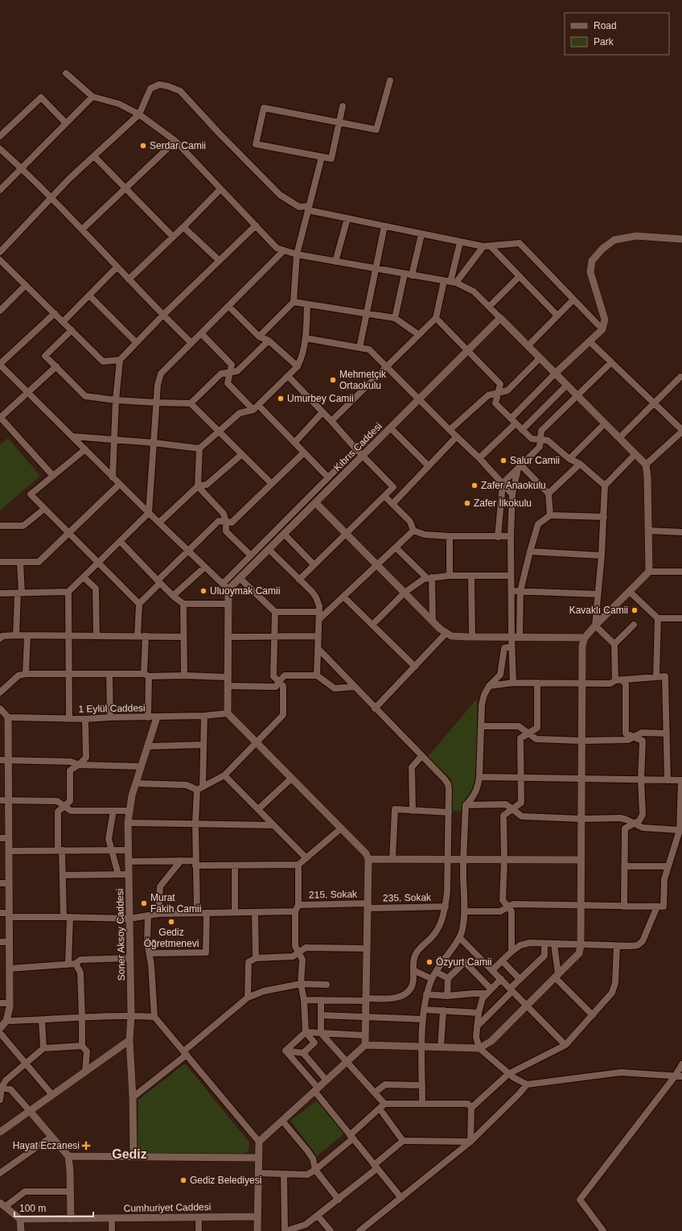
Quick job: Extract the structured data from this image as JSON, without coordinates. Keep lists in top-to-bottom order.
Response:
{
  "streets": {
    "street": [
      "Kıbrıs Caddesi",
      "1 Eylül Caddesi",
      "215. Sokak",
      "235. Sokak",
      "Soner Aksoy Caddesi",
      "Cumhuriyet Caddesi"
    ]
  },
  "crossings": [
    ["1 Eylül Caddesi", "Soner Aksoy Caddesi"],
    ["215. Sokak", "235. Sokak"],
    ["215. Sokak", "Soner Aksoy Caddesi"]
  ],
  "districts": ["Gediz"],
  "places": {
    "other": [
      "Serdar Camii",
      "Mehmetçik Ortaokulu",
      "Umurbey Camii",
      "Salur Camii",
      "Zafer Anaokulu",
      "Zafer İlkokulu",
      "Uluoymak Camii",
      "Kavaklı Camii",
      "Murat Fakih Camii",
      "Gediz Öğretmenevi",
      "Özyurt Camii",
      "Gediz Belediyesi"
    ],
    "health": ["Hayat Eczanesi"]
  },
  "legend": ["Road", "Park"],
  "scale_bar": "100 m"
}
